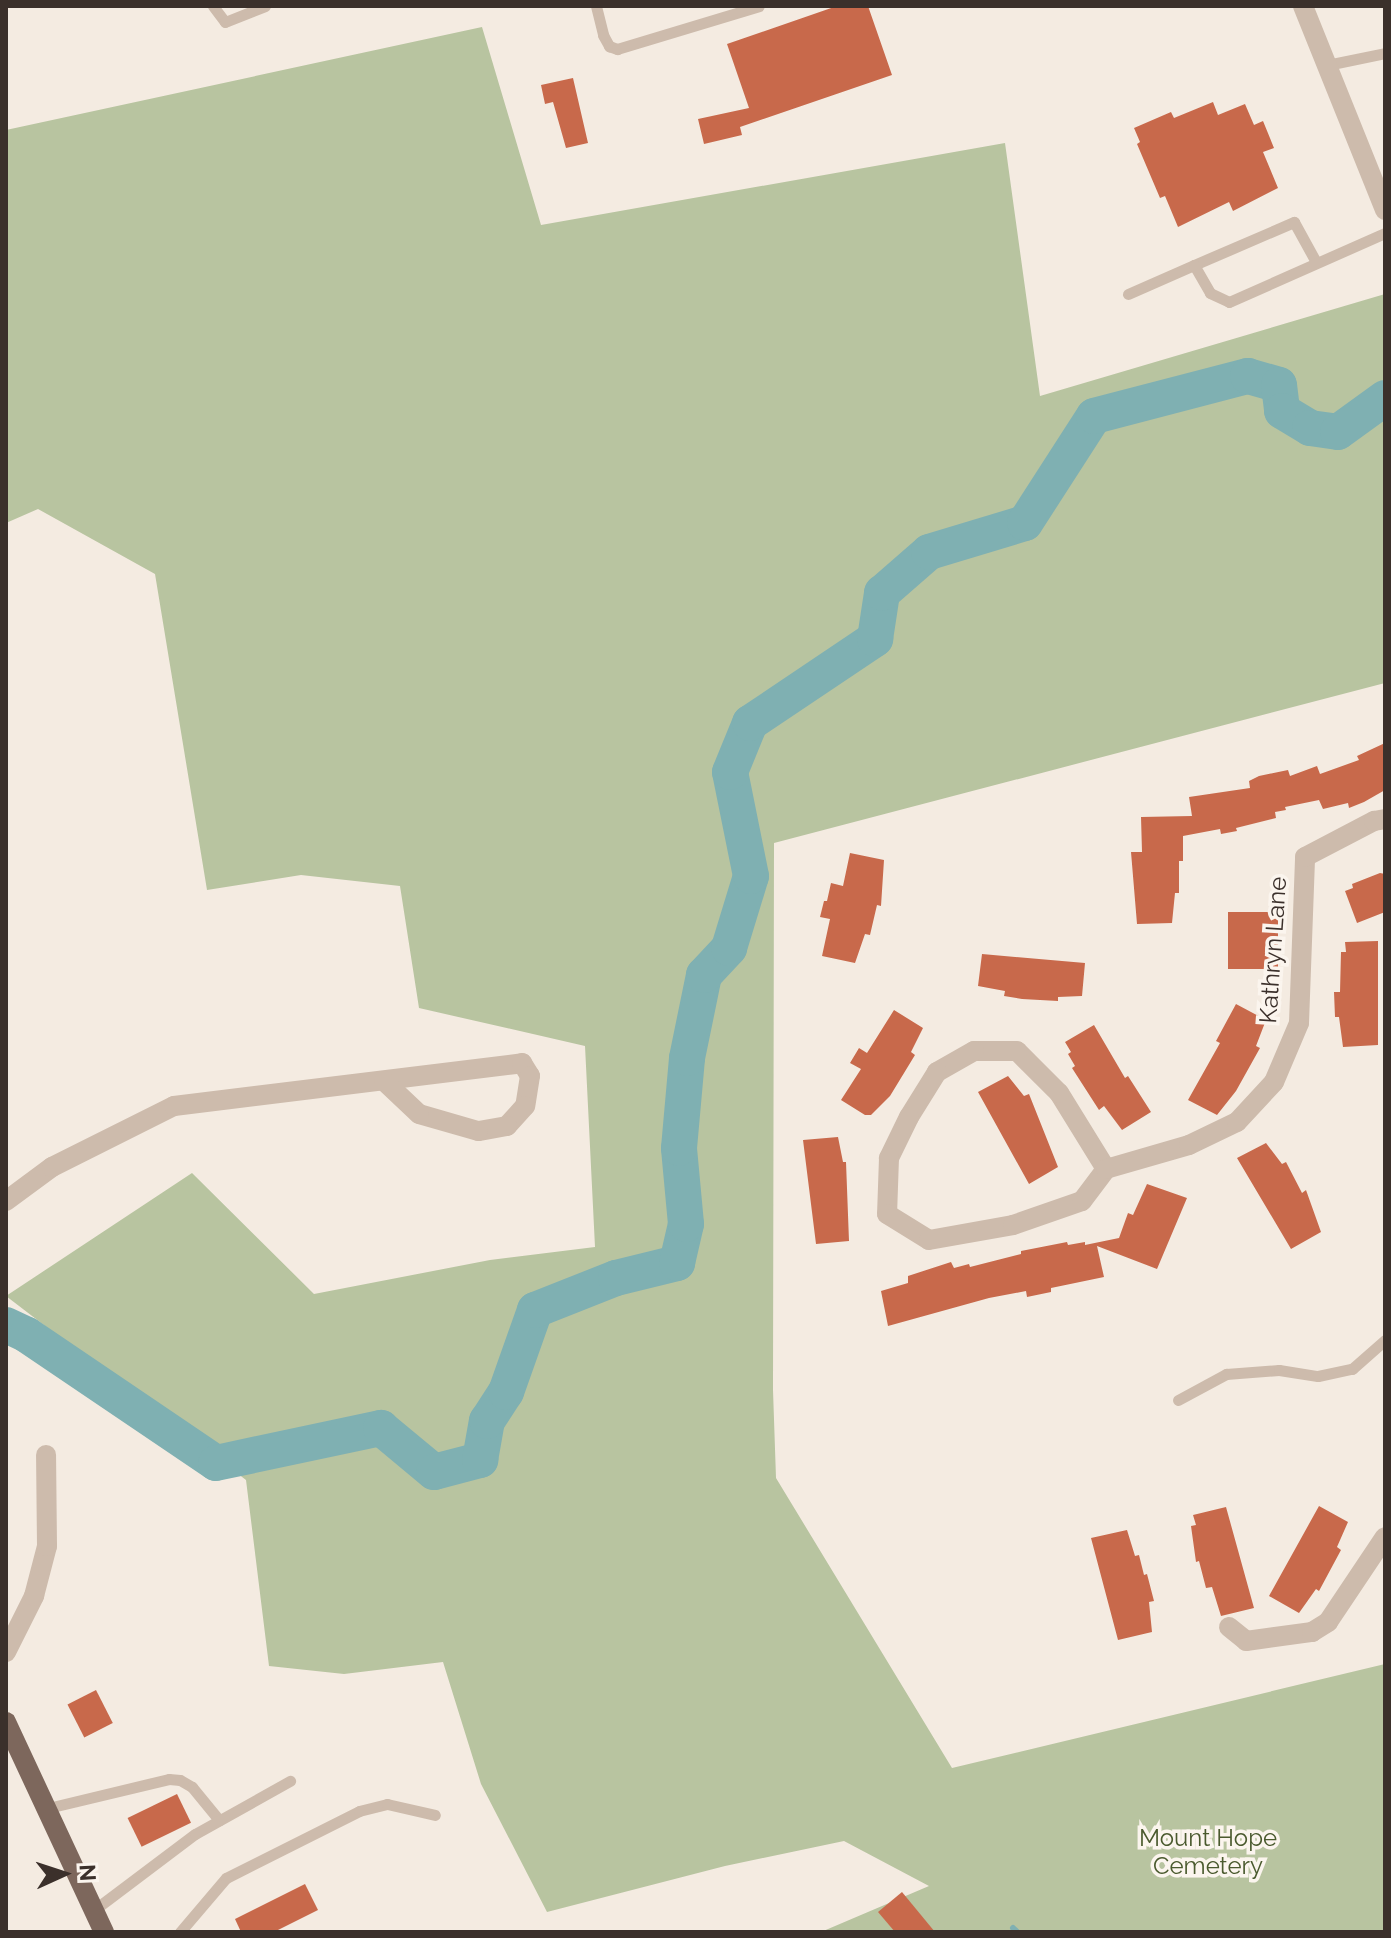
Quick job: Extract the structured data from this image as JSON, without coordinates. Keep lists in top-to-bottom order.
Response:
{
  "streets": {
    "street": ["Kathryn Lane"]
  },
  "parks": ["Mount Hope Cemetery"],
  "north": "right"
}
